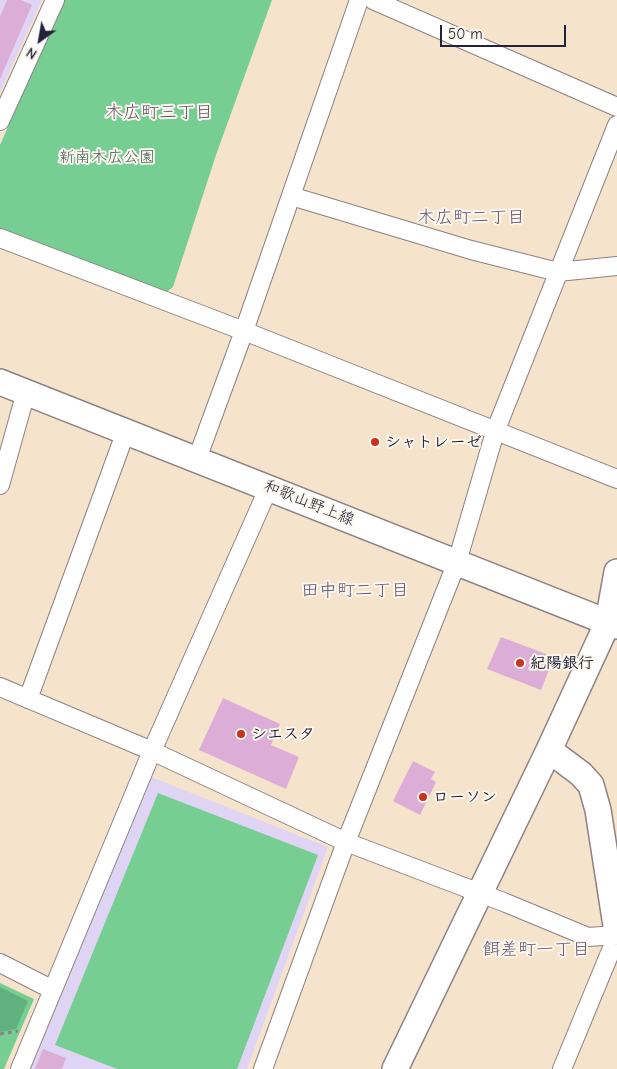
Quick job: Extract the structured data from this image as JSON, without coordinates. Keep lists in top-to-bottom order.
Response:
{
  "streets": {
    "main road": ["和歌山野上線"]
  },
  "districts": [
    "木広町三丁目",
    "木広町二丁目",
    "田中町二丁目",
    "餌差町一丁目"
  ],
  "parks": ["新南木広公園"],
  "places": [
    "シャトレーゼ",
    "紀陽銀行",
    "シエスタ",
    "ローソン"
  ],
  "scale_bar": "50 m",
  "north": "bottom left"
}
